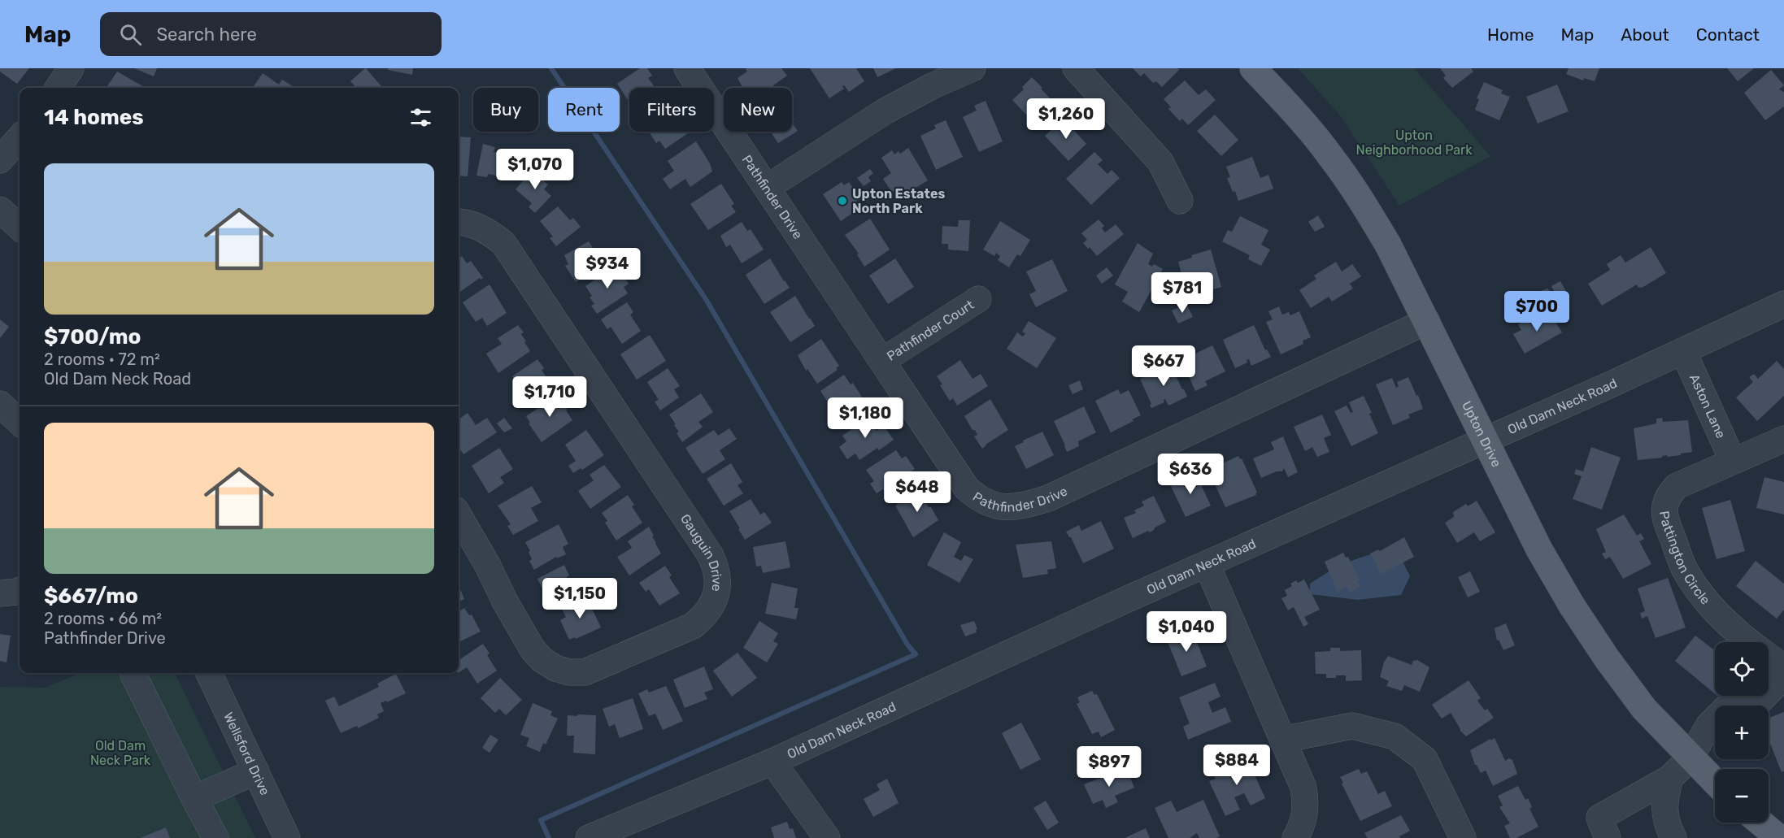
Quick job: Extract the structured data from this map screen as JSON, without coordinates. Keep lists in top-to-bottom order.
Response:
{
  "streets": {
    "main road": ["Upton Drive"],
    "street": [
      "Pathfinder Drive",
      "Pathfinder Court",
      "Aston Lane",
      "Old Dam Neck Road",
      "Gauguin Drive",
      "Pattington Circle",
      "Wellsford Drive"
    ]
  },
  "crossings": [
    ["Pathfinder Drive", "Pathfinder Court"],
    ["Pathfinder Drive", "Upton Drive"],
    ["Aston Lane", "Old Dam Neck Road"],
    ["Aston Lane", "Pattington Circle"],
    ["Old Dam Neck Road", "Upton Drive"]
  ],
  "parks": ["Upton Neighborhood Park", "Old Dam Neck Park"],
  "places": ["Upton Estates North Park"],
  "page": {
    "header": "Map",
    "search": "Search here",
    "nav": [
      "Home",
      "Map",
      "About",
      "Contact"
    ],
    "chip": [
      "Buy",
      "Rent",
      "Filters",
      "New"
    ],
    "heading": "14 homes",
    "price": [
      "$1,260",
      "$1,070",
      "$934",
      "$781",
      "$700",
      "$667",
      "$1,710",
      "$1,180",
      "$636",
      "$648",
      "$1,150",
      "$1,040",
      "$884",
      "$897"
    ],
    "list": [
      {
        "name": "$700/mo",
        "note": "2 rooms · 72 m² · Old Dam Neck Road"
      },
      {
        "name": "$667/mo",
        "note": "2 rooms · 66 m² · Pathfinder Drive"
      }
    ],
    "map_buttons": ["+", "−"]
  }
}
